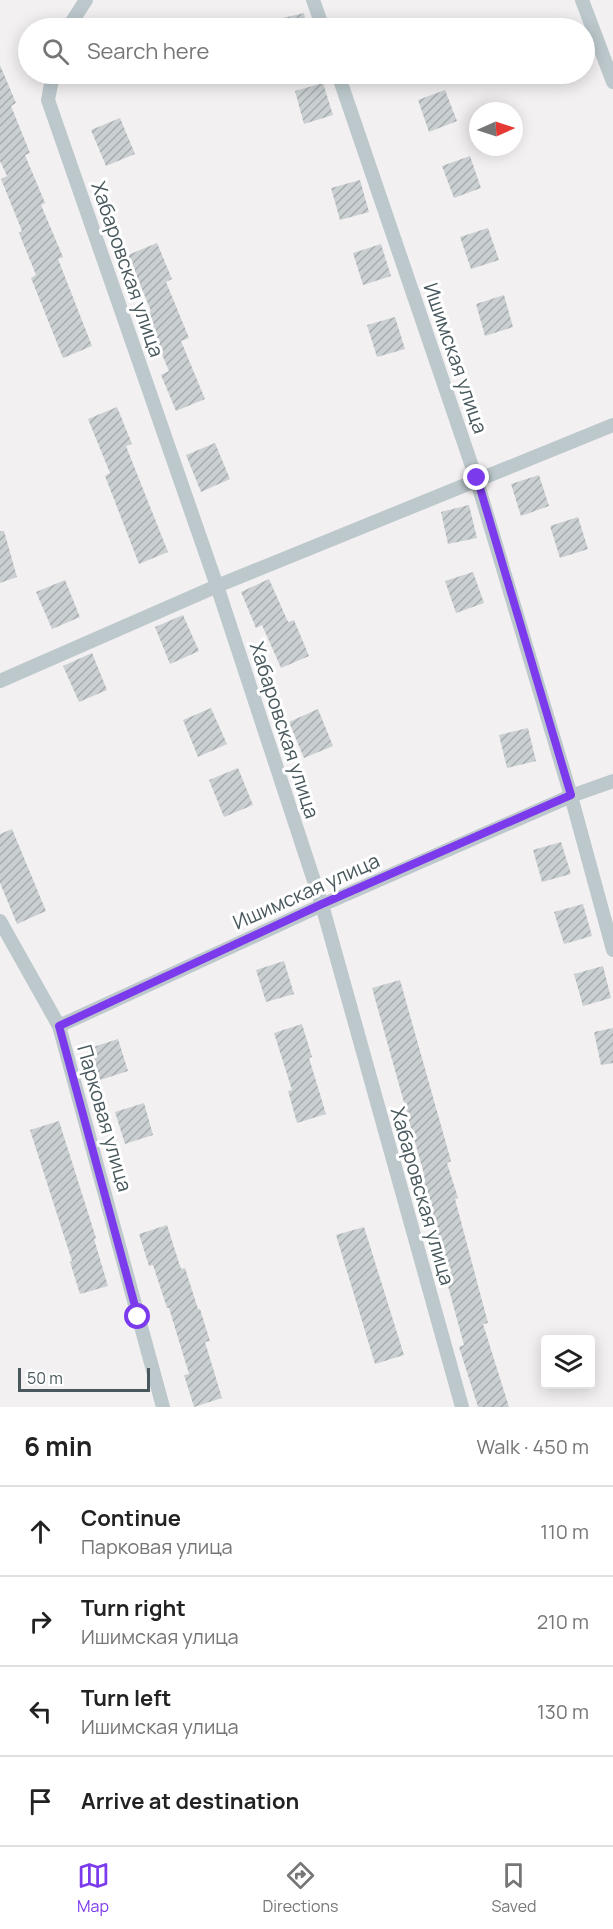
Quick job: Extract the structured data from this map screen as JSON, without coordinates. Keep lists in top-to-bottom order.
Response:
{
  "streets": {
    "street": ["Хабаровская улица", "Ишимская улица", "Парковая улица"]
  },
  "crossings": [
    ["Хабаровская улица", "Ишимская улица"],
    ["Ишимская улица", "Парковая улица"]
  ],
  "scale_bar": "50 m",
  "north": "right",
  "page": {
    "search": "Search here",
    "scale": "50 m",
    "heading": ["6 min", "Walk · 450 m"],
    "list": [
      ["Continue", "Парковая улица", "110 m"],
      ["Turn right", "Ишимская улица", "210 m"],
      ["Turn left", "Ишимская улица", "130 m"],
      "Arrive at destination"
    ],
    "nav": ["Map", "Directions", "Saved"]
  }
}
